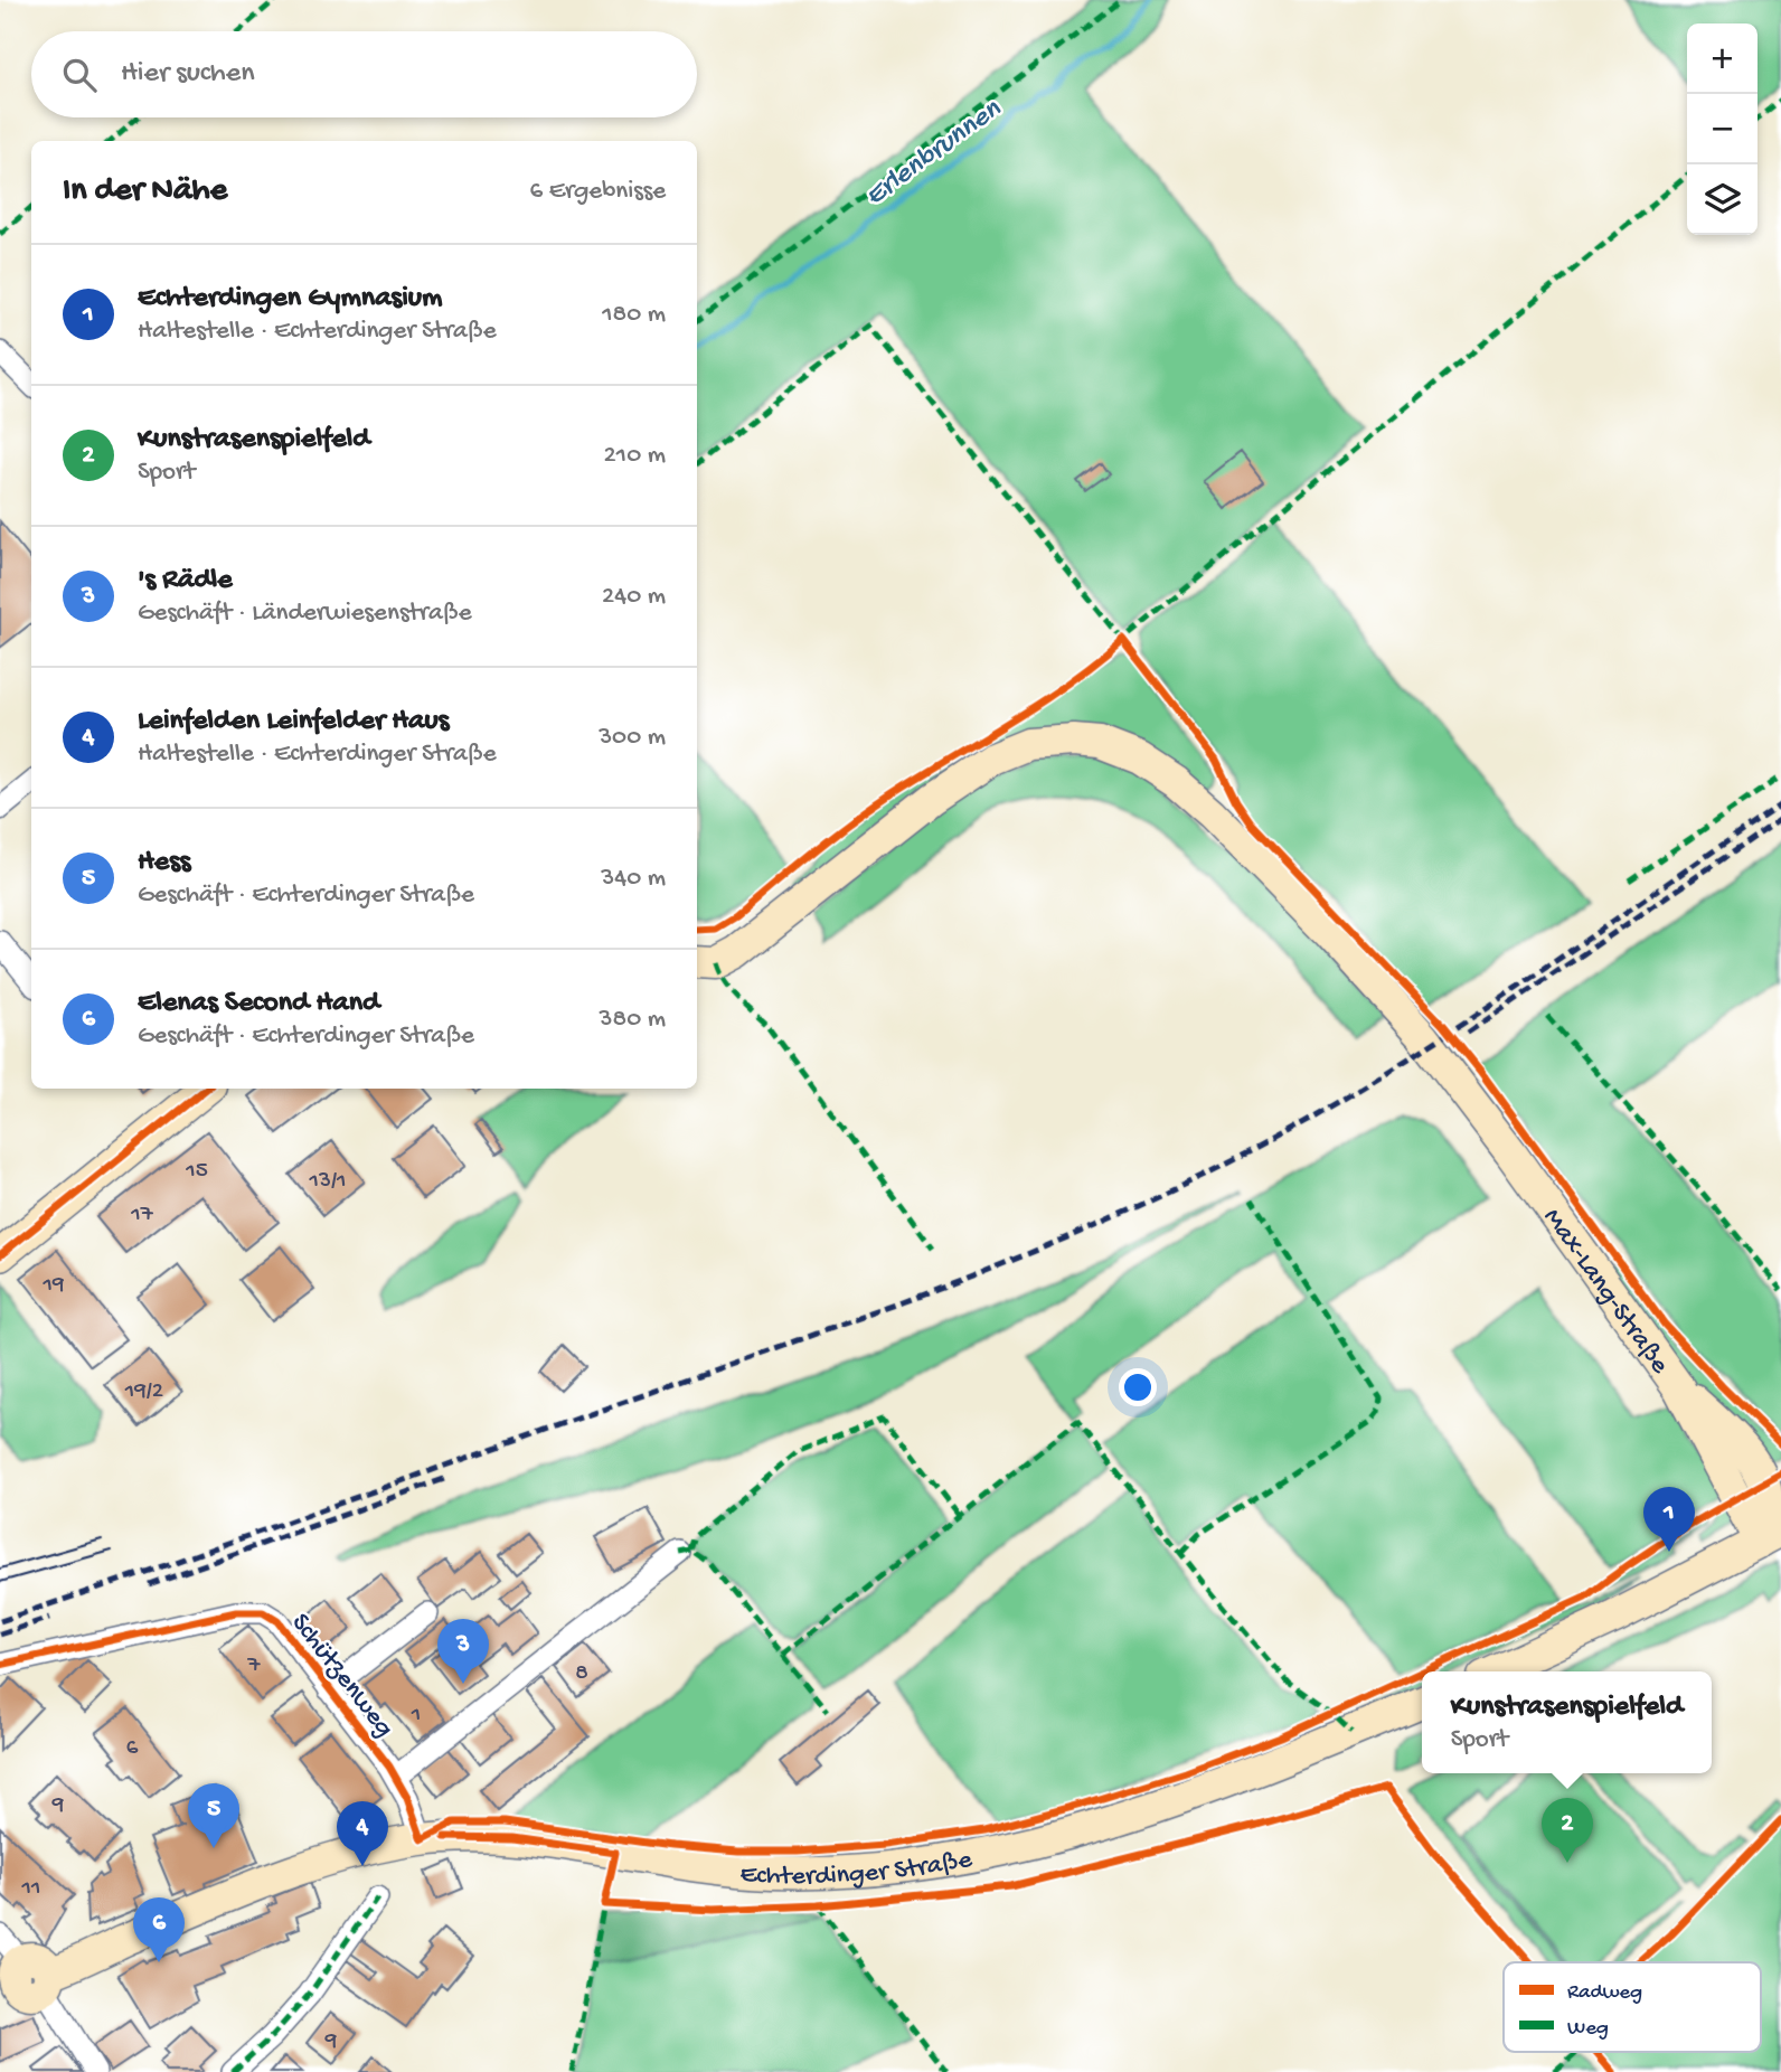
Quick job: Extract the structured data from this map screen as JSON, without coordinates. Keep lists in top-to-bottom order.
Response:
{
  "streets": {
    "main road": ["Max-Lang-Straße", "Echterdinger Straße"],
    "street": ["Schützenweg"]
  },
  "crossings": [
    ["Schützenweg", "Echterdinger Straße"]
  ],
  "water": ["Erlenbrunnen"],
  "house_numbers": [
    "15",
    "13/1",
    "17",
    "19",
    "19/2",
    "7",
    "8",
    "1",
    "6",
    "9",
    "11",
    "9"
  ],
  "legend": ["Radweg", "Weg"],
  "page": {
    "map_buttons": ["+", "−"],
    "search": "Hier suchen",
    "heading": ["In der Nähe", "6 Ergebnisse"],
    "list": [
      {
        "mark": "1",
        "name": "Echterdingen Gymnasium",
        "note": "Haltestelle · Echterdinger Straße",
        "value": "180 m"
      },
      {
        "mark": "2",
        "name": "Kunstrasenspielfeld",
        "note": "Sport",
        "value": "210 m"
      },
      {
        "mark": "3",
        "name": "'s Rädle",
        "note": "Geschäft · Länderwiesenstraße",
        "value": "240 m"
      },
      {
        "mark": "4",
        "name": "Leinfelden Leinfelder Haus",
        "note": "Haltestelle · Echterdinger Straße",
        "value": "300 m"
      },
      {
        "mark": "5",
        "name": "Hess",
        "note": "Geschäft · Echterdinger Straße",
        "value": "340 m"
      },
      {
        "mark": "6",
        "name": "Elenas Second Hand",
        "note": "Geschäft · Echterdinger Straße",
        "value": "380 m"
      }
    ],
    "pins": [
      "1",
      "3",
      "5",
      "2",
      "4",
      "6"
    ],
    "popup": ["Kunstrasenspielfeld", "Sport"]
  }
}
